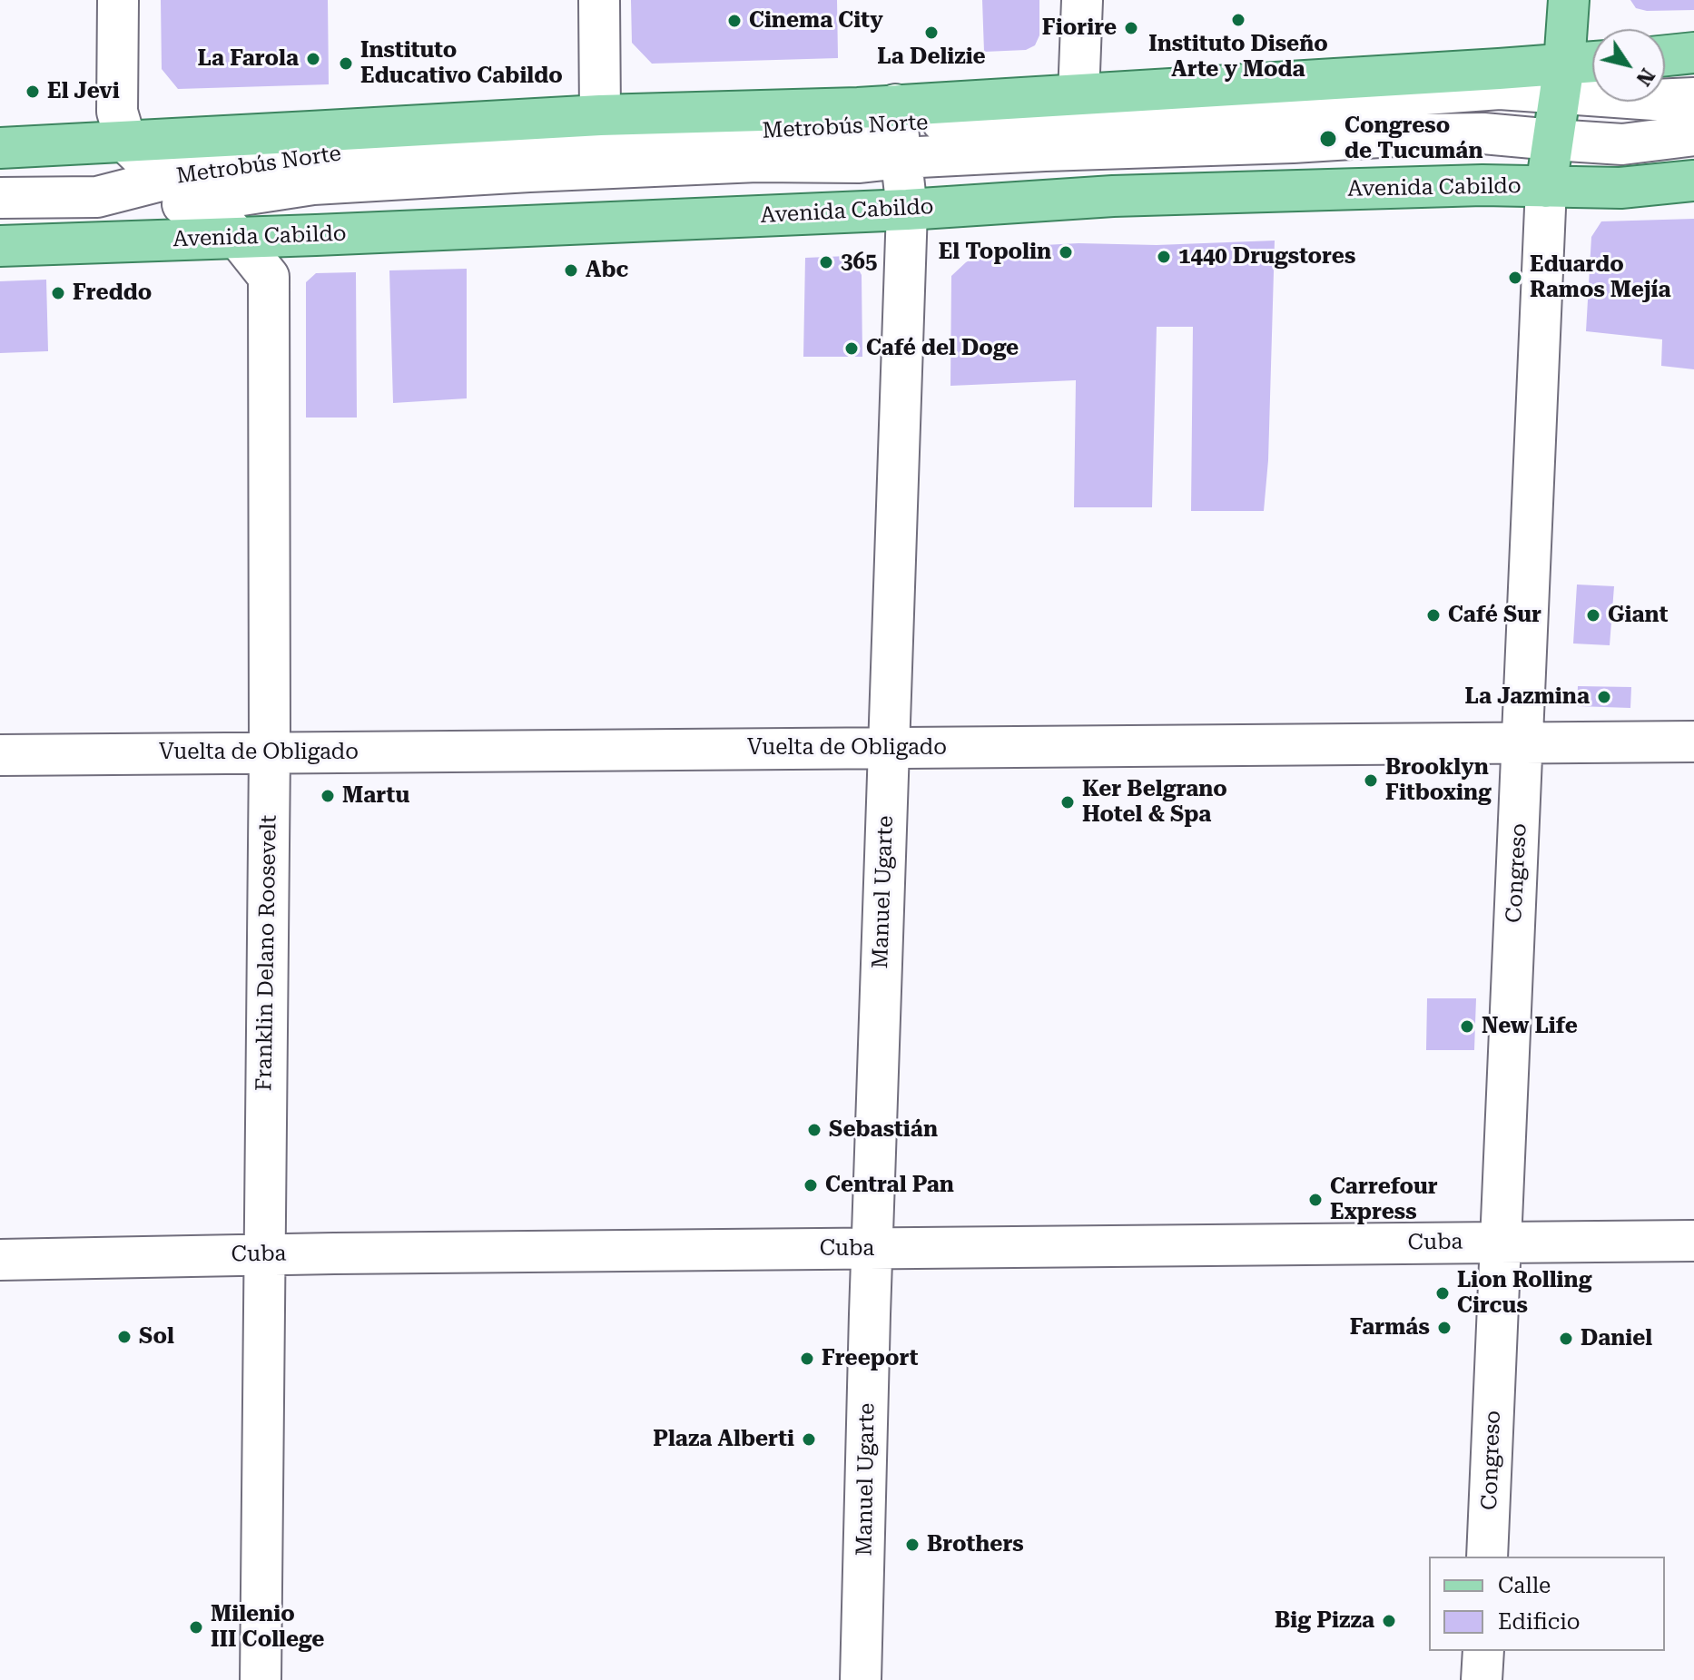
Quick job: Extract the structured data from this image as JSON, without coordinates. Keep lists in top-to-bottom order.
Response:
{
  "streets": {
    "main road": ["Avenida Cabildo"],
    "street": [
      "Metrobús Norte",
      "Vuelta de Obligado",
      "Congreso",
      "Manuel Ugarte",
      "Franklin Delano Roosevelt",
      "Cuba"
    ]
  },
  "crossings": [
    ["Metrobús Norte", "Manuel Ugarte"],
    ["Metrobús Norte", "Franklin Delano Roosevelt"],
    ["Avenida Cabildo", "Congreso"],
    ["Avenida Cabildo", "Manuel Ugarte"],
    ["Avenida Cabildo", "Franklin Delano Roosevelt"],
    ["Vuelta de Obligado", "Congreso"],
    ["Vuelta de Obligado", "Manuel Ugarte"],
    ["Vuelta de Obligado", "Franklin Delano Roosevelt"],
    ["Congreso", "Cuba"],
    ["Manuel Ugarte", "Cuba"],
    ["Franklin Delano Roosevelt", "Cuba"]
  ],
  "places": [
    "Instituto Diseño Arte y Moda",
    "Cinema City",
    "Fiorire",
    "La Delizie",
    "La Farola",
    "Instituto Educativo Cabildo",
    "El Jevi",
    "Congreso de Tucumán",
    "El Topolin",
    "1440 Drugstores",
    "365",
    "Abc",
    "Eduardo Ramos Mejía",
    "Freddo",
    "Café del Doge",
    "Café Sur",
    "Giant",
    "La Jazmina",
    "Brooklyn Fitboxing",
    "Martu",
    "Ker Belgrano Hotel & Spa",
    "New Life",
    "Sebastián",
    "Central Pan",
    "Carrefour Express",
    "Lion Rolling Circus",
    "Farmás",
    "Sol",
    "Daniel",
    "Freeport",
    "Plaza Alberti",
    "Brothers",
    "Big Pizza",
    "Milenio III College"
  ],
  "legend": ["Calle", "Edificio"],
  "north": "bottom right"
}
